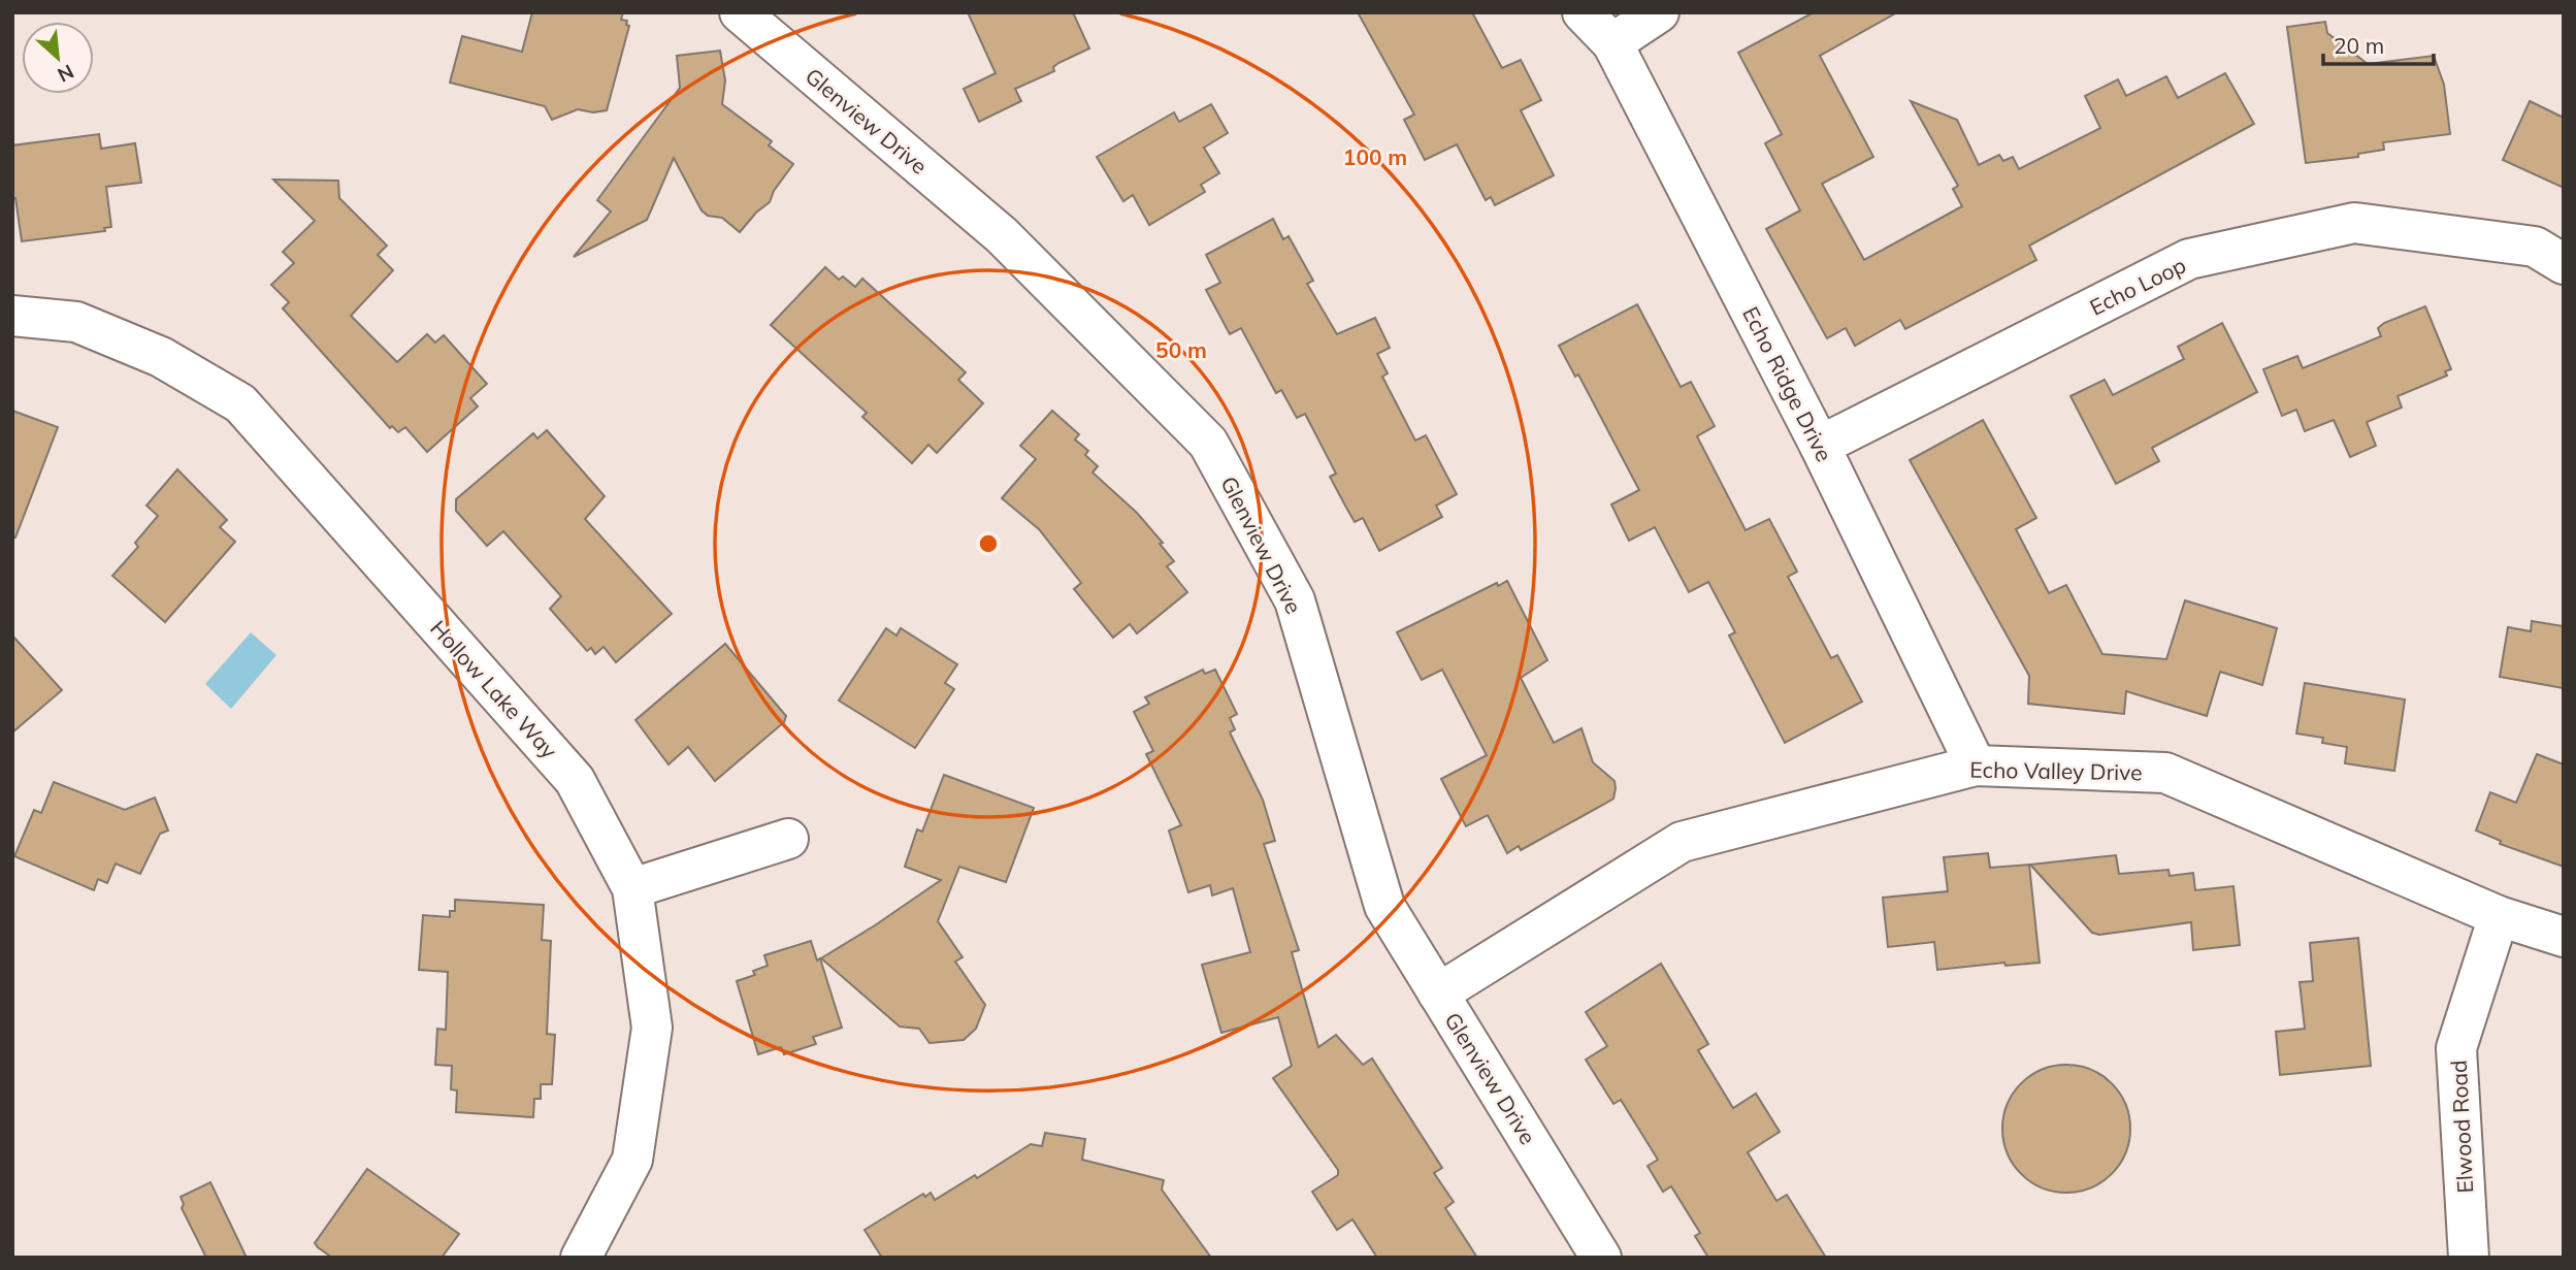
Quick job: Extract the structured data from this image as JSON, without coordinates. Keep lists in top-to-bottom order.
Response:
{
  "streets": {
    "street": [
      "Glenview Drive",
      "Echo Loop",
      "Echo Ridge Drive",
      "Hollow Lake Way",
      "Echo Valley Drive",
      "Elwood Road"
    ]
  },
  "crossings": [
    ["Glenview Drive", "Echo Valley Drive"],
    ["Echo Loop", "Echo Ridge Drive"],
    ["Echo Ridge Drive", "Echo Valley Drive"],
    ["Echo Valley Drive", "Elwood Road"]
  ],
  "scale_bar": "20 m",
  "north": "bottom right",
  "rings": ["100 m", "50 m"]
}
